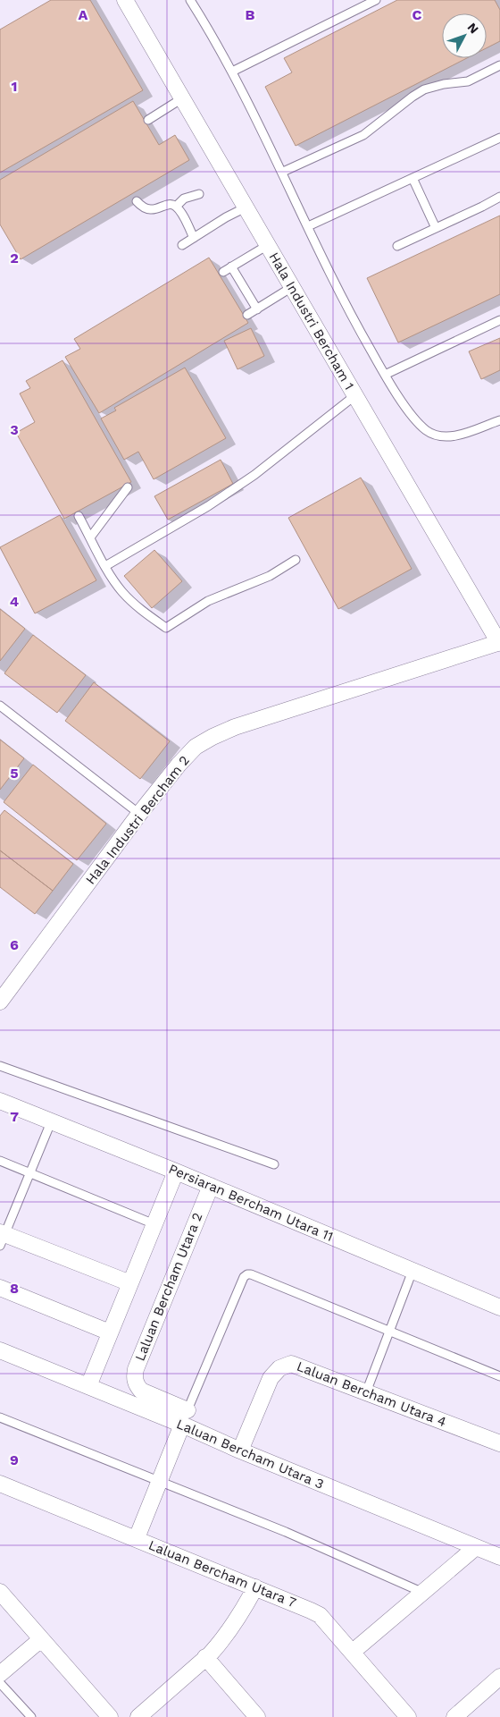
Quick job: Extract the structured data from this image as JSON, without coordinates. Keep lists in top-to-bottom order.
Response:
{
  "streets": {
    "street": [
      "Hala Industri Bercham 1",
      "Hala Industri Bercham 2",
      "Persiaran Bercham Utara 11",
      "Laluan Bercham Utara 2",
      "Laluan Bercham Utara 4",
      "Laluan Bercham Utara 3",
      "Laluan Bercham Utara 7"
    ]
  },
  "crossings": [
    ["Hala Industri Bercham 1", "Hala Industri Bercham 2"],
    ["Persiaran Bercham Utara 11", "Laluan Bercham Utara 2"],
    ["Laluan Bercham Utara 2", "Laluan Bercham Utara 3"],
    ["Laluan Bercham Utara 4", "Laluan Bercham Utara 3"]
  ],
  "north": "top right",
  "grid": {
    "columns": ["A", "B", "C"],
    "rows": [
      "1",
      "2",
      "3",
      "4",
      "5",
      "6",
      "7",
      "8",
      "9"
    ]
  }
}
